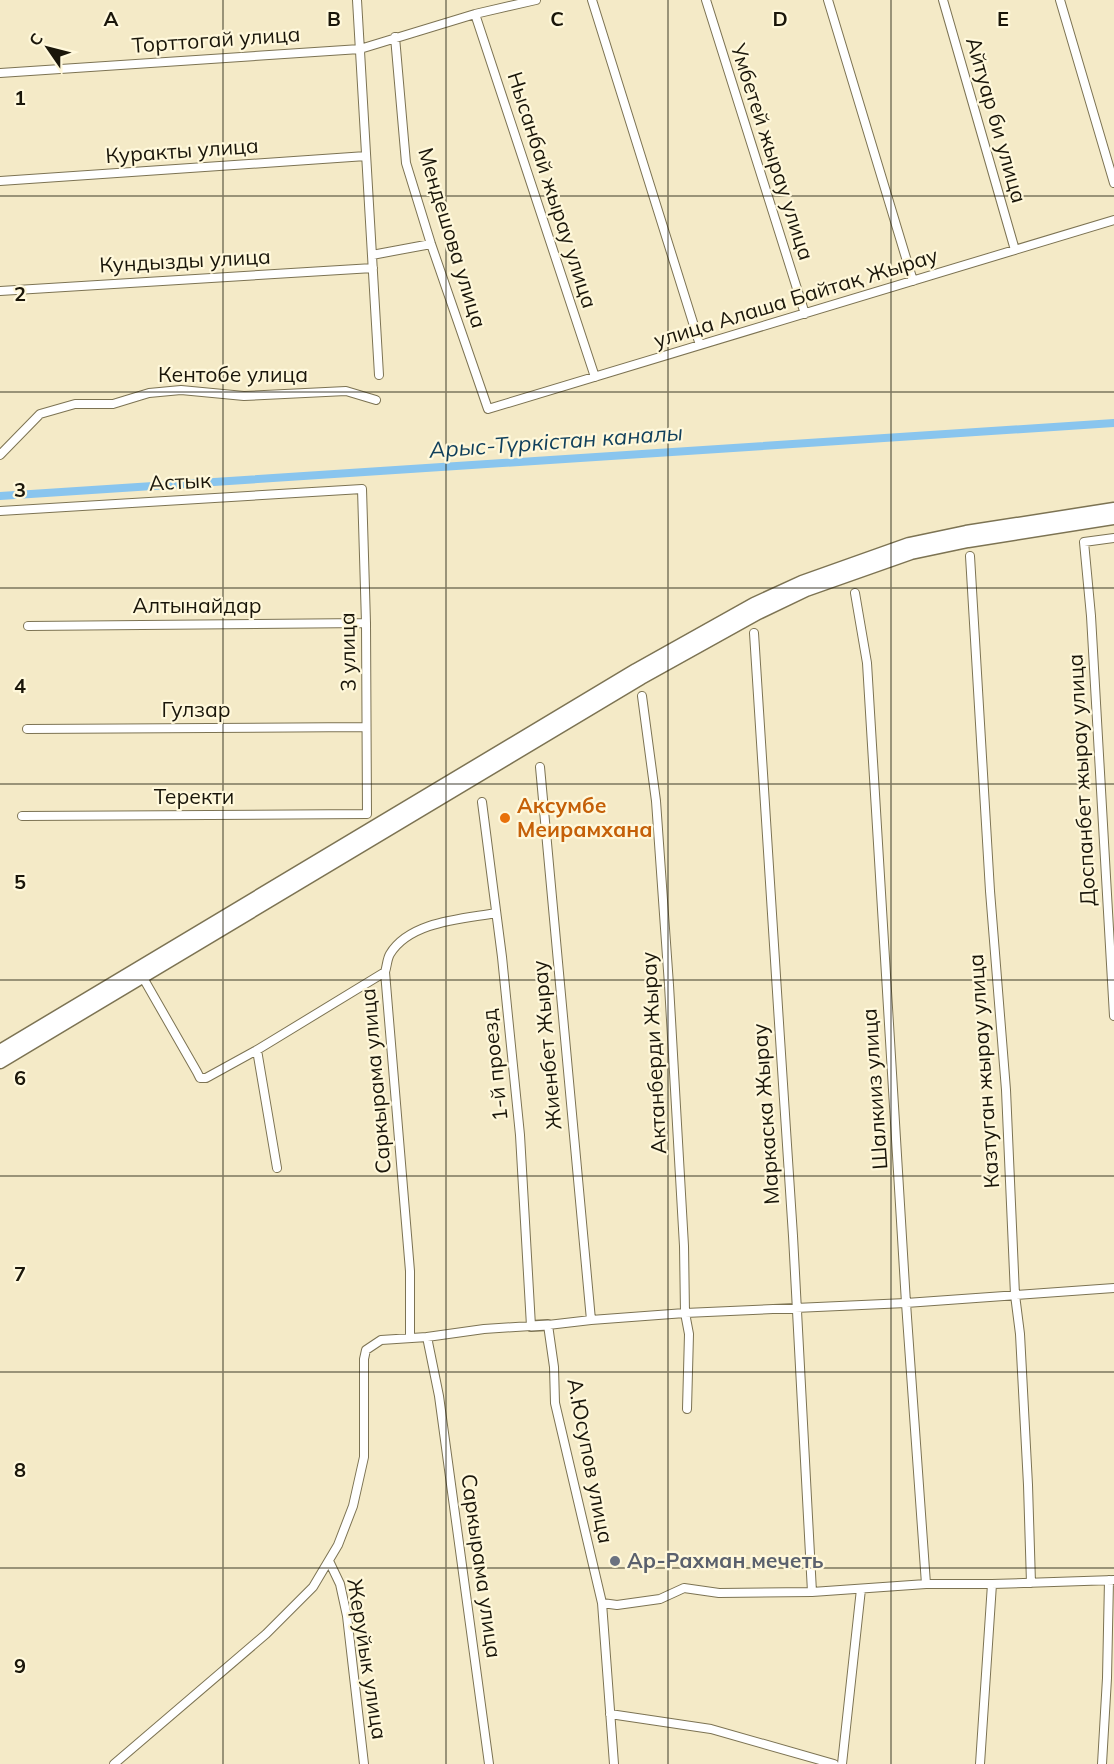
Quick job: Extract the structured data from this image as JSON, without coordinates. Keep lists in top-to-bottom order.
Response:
{
  "streets": {
    "street": [
      "Торттогай улица",
      "Айтуар би улица",
      "Куракты улица",
      "Умбетей жырау улица",
      "Нысанбай жырау улица",
      "Мендешова улица",
      "Кундызды улица",
      "улица Алаша Байтақ Жырау",
      "Кентобе улица",
      "Астык",
      "Алтынайдар",
      "3 улица",
      "Гулзар",
      "Доспанбет жырау улица",
      "Теректи",
      "Жиенбет Жырау",
      "Актанберди Жырау",
      "1-й проезд",
      "Казтуган жырау улица",
      "Саркырама улица",
      "Шалкииз улица",
      "Маркаска Жырау",
      "А.Юсупов улица",
      "Жеруйык улица"
    ]
  },
  "crossings": [
    ["Торттогай улица", "Нысанбай жырау улица"],
    ["Торттогай улица", "Мендешова улица"],
    ["Айтуар би улица", "улица Алаша Байтақ Жырау"],
    ["Умбетей жырау улица", "улица Алаша Байтақ Жырау"],
    ["Нысанбай жырау улица", "улица Алаша Байтақ Жырау"],
    ["Мендешова улица", "улица Алаша Байтақ Жырау"],
    ["Астык", "3 улица"],
    ["Алтынайдар", "3 улица"],
    ["3 улица", "Гулзар"],
    ["3 улица", "Теректи"]
  ],
  "water": ["Арыс-Түркістан каналы"],
  "places": ["Аксумбе Меирамхана", "Ар-Рахман мечеть"],
  "north": "top left",
  "grid": {
    "columns": [
      "A",
      "B",
      "C",
      "D",
      "E"
    ],
    "rows": [
      "1",
      "2",
      "3",
      "4",
      "5",
      "6",
      "7",
      "8",
      "9"
    ]
  }
}
